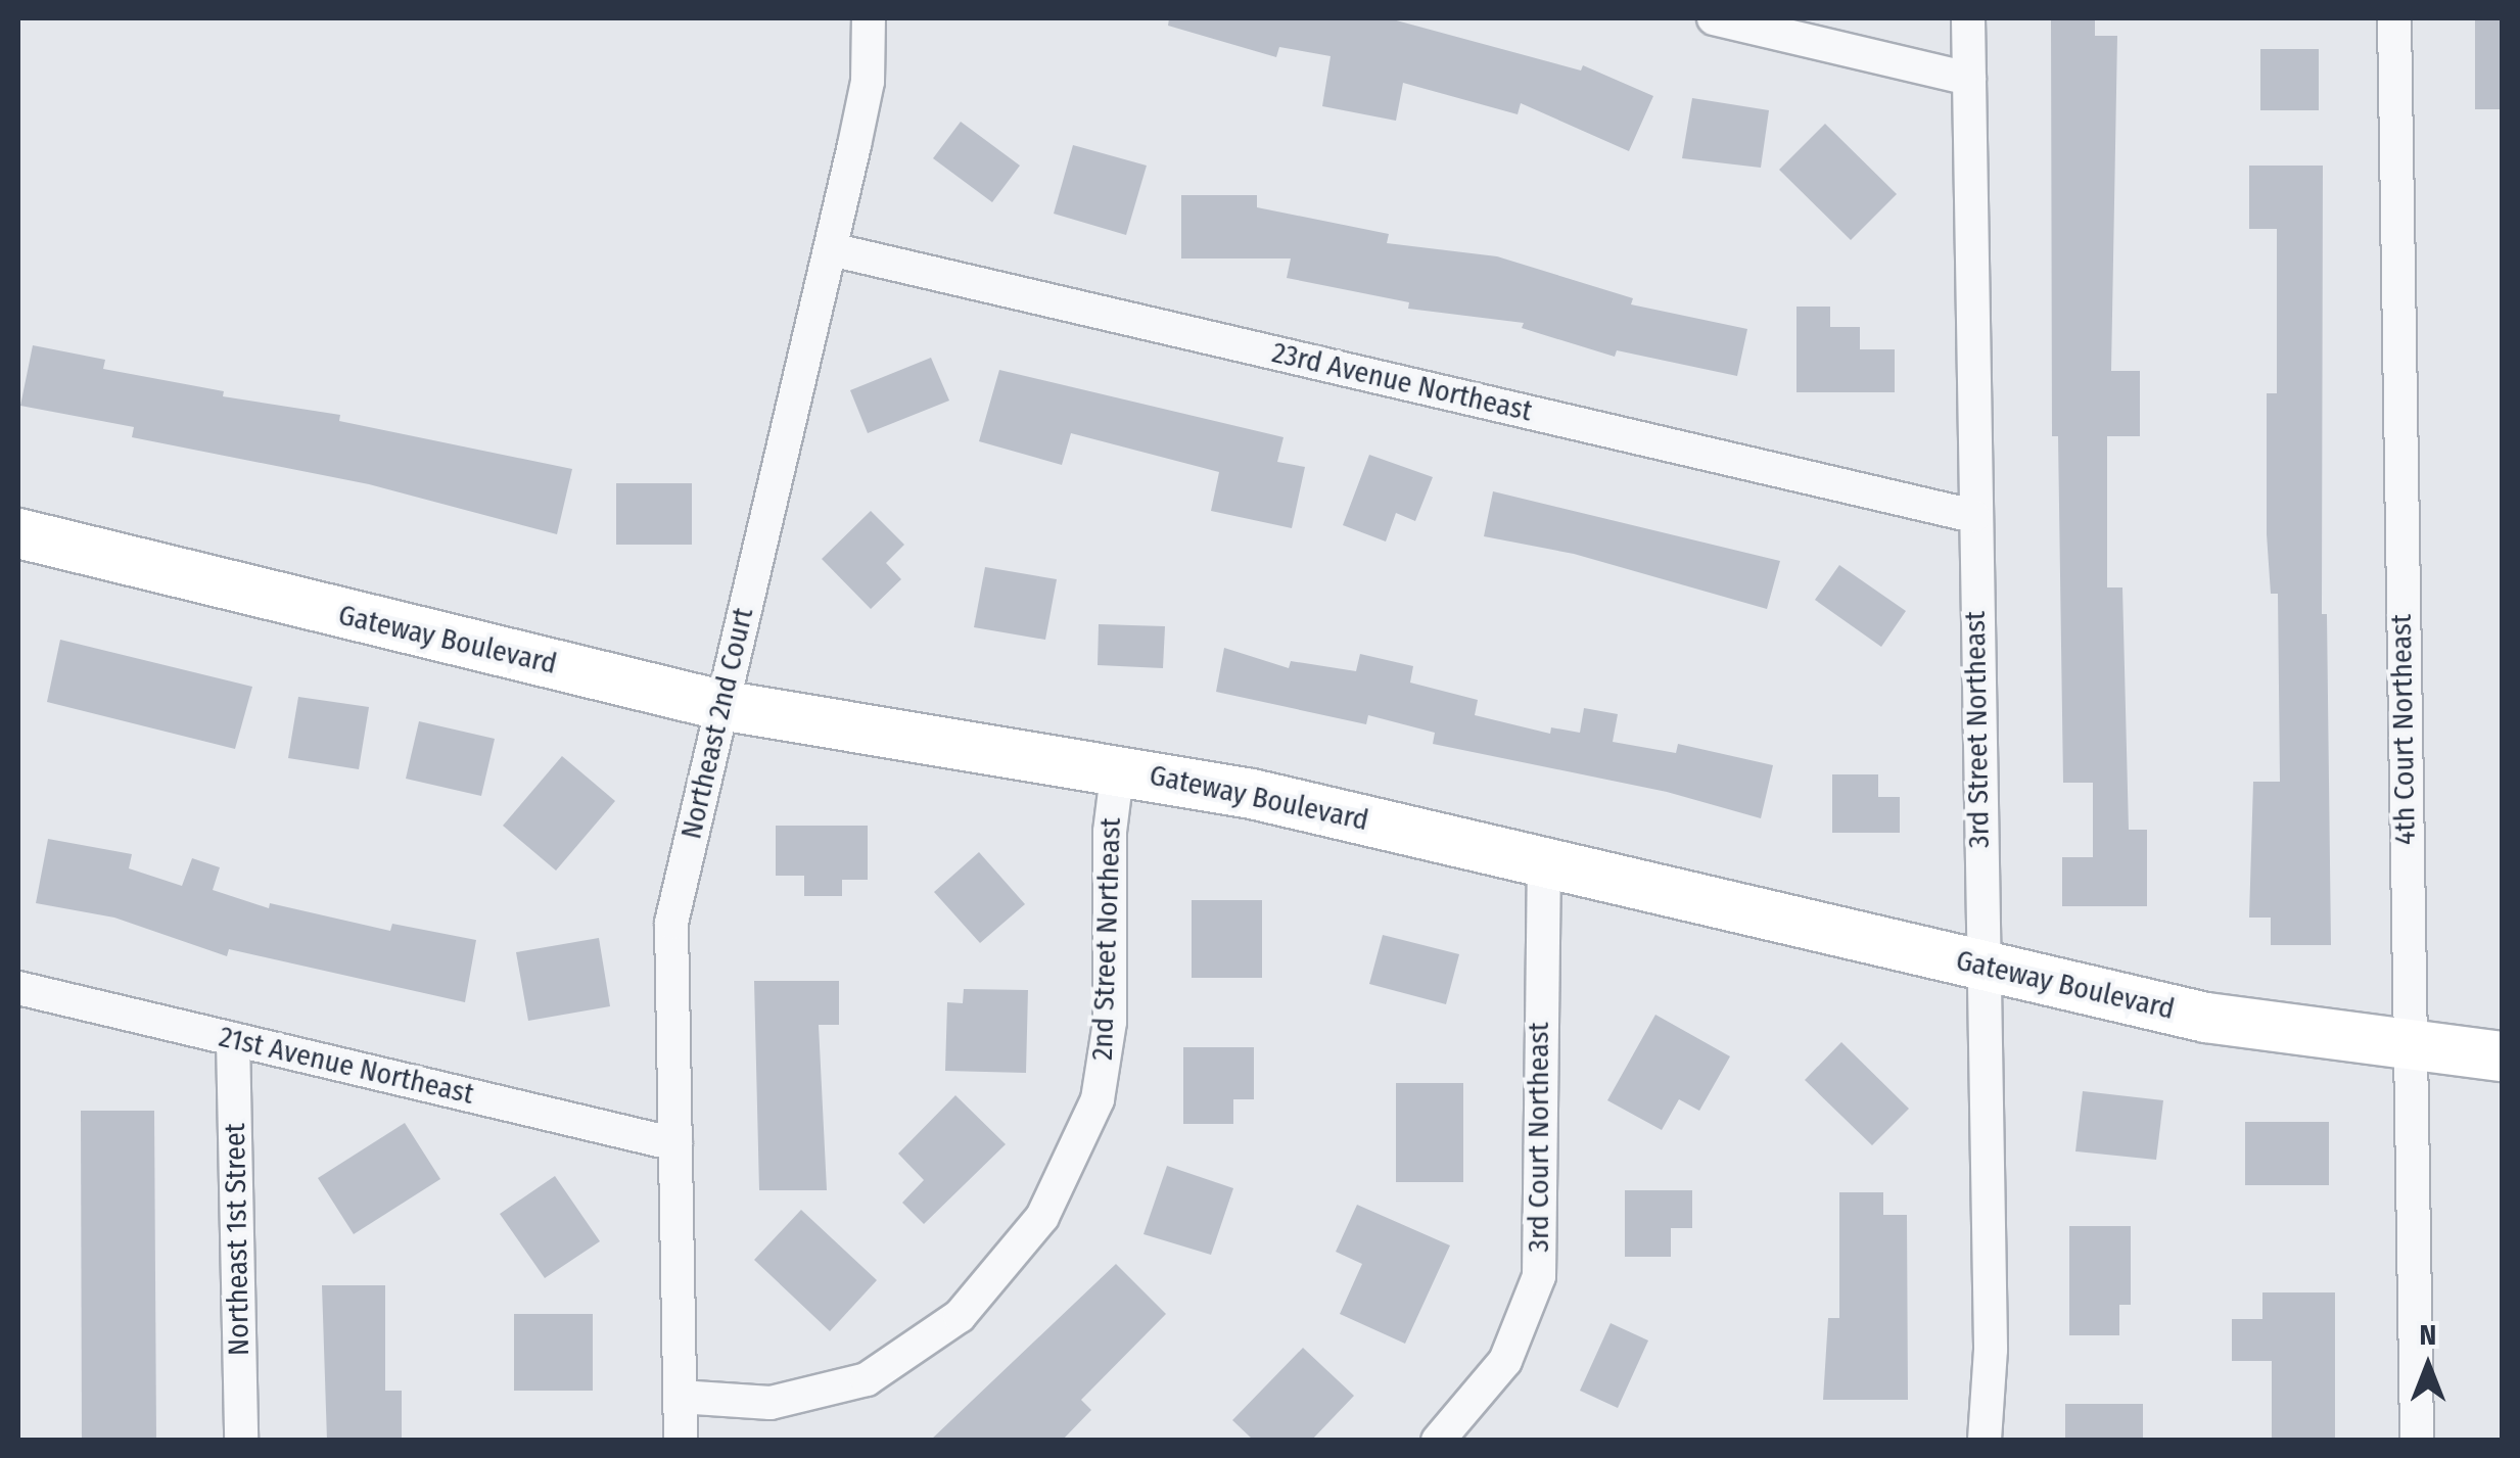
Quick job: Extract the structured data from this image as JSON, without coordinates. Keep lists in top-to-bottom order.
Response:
{
  "streets": {
    "main road": ["Gateway Boulevard"],
    "street": [
      "23rd Avenue Northeast",
      "Northeast 2nd Court",
      "3rd Street Northeast",
      "4th Court Northeast",
      "2nd Street Northeast",
      "21st Avenue Northeast",
      "3rd Court Northeast",
      "Northeast 1st Street"
    ]
  },
  "crossings": [
    ["23rd Avenue Northeast", "Northeast 2nd Court"],
    ["23rd Avenue Northeast", "3rd Street Northeast"],
    ["Gateway Boulevard", "Northeast 2nd Court"],
    ["Gateway Boulevard", "3rd Street Northeast"],
    ["Gateway Boulevard", "4th Court Northeast"],
    ["Gateway Boulevard", "2nd Street Northeast"],
    ["Gateway Boulevard", "3rd Court Northeast"],
    ["Northeast 2nd Court", "2nd Street Northeast"],
    ["Northeast 2nd Court", "21st Avenue Northeast"],
    ["21st Avenue Northeast", "Northeast 1st Street"]
  ],
  "north": "top"
}
